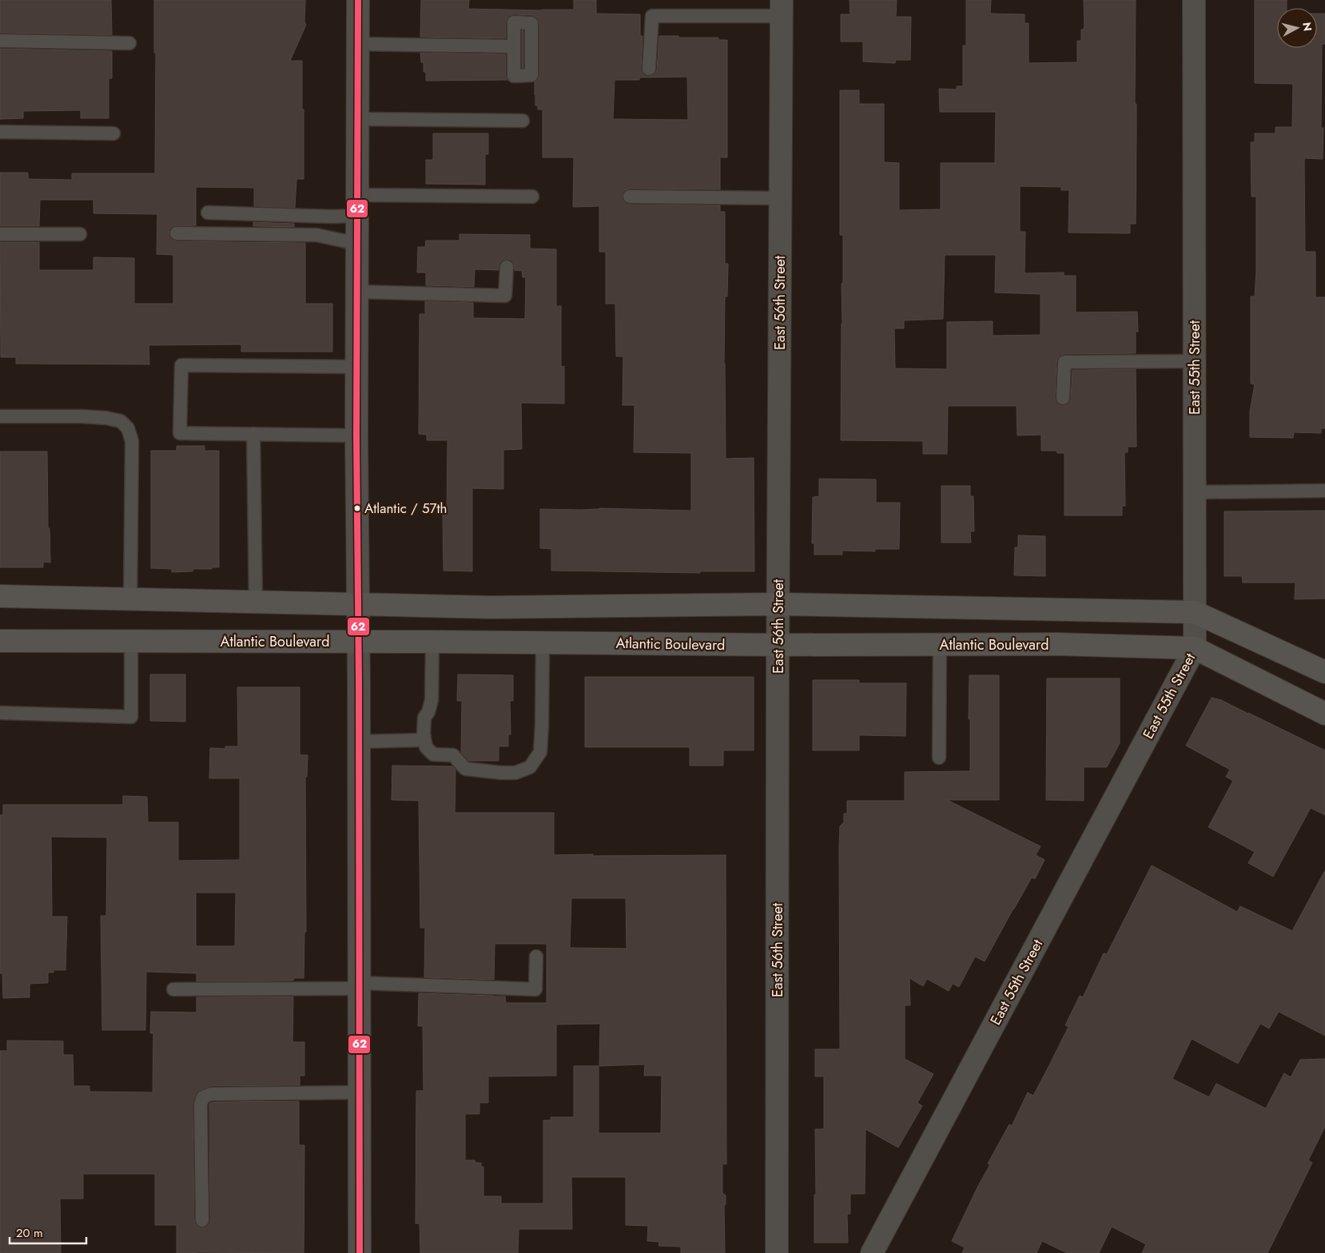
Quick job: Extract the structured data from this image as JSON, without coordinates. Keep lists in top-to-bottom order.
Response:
{
  "streets": {
    "main road": ["Atlantic Boulevard"],
    "street": ["East 56th Street", "East 55th Street"]
  },
  "crossings": [
    ["East 56th Street", "Atlantic Boulevard"],
    ["East 55th Street", "Atlantic Boulevard"]
  ],
  "places": ["Atlantic / 57th"],
  "lines": ["transit line 62"],
  "scale_bar": "20 m",
  "north": "right"
}
